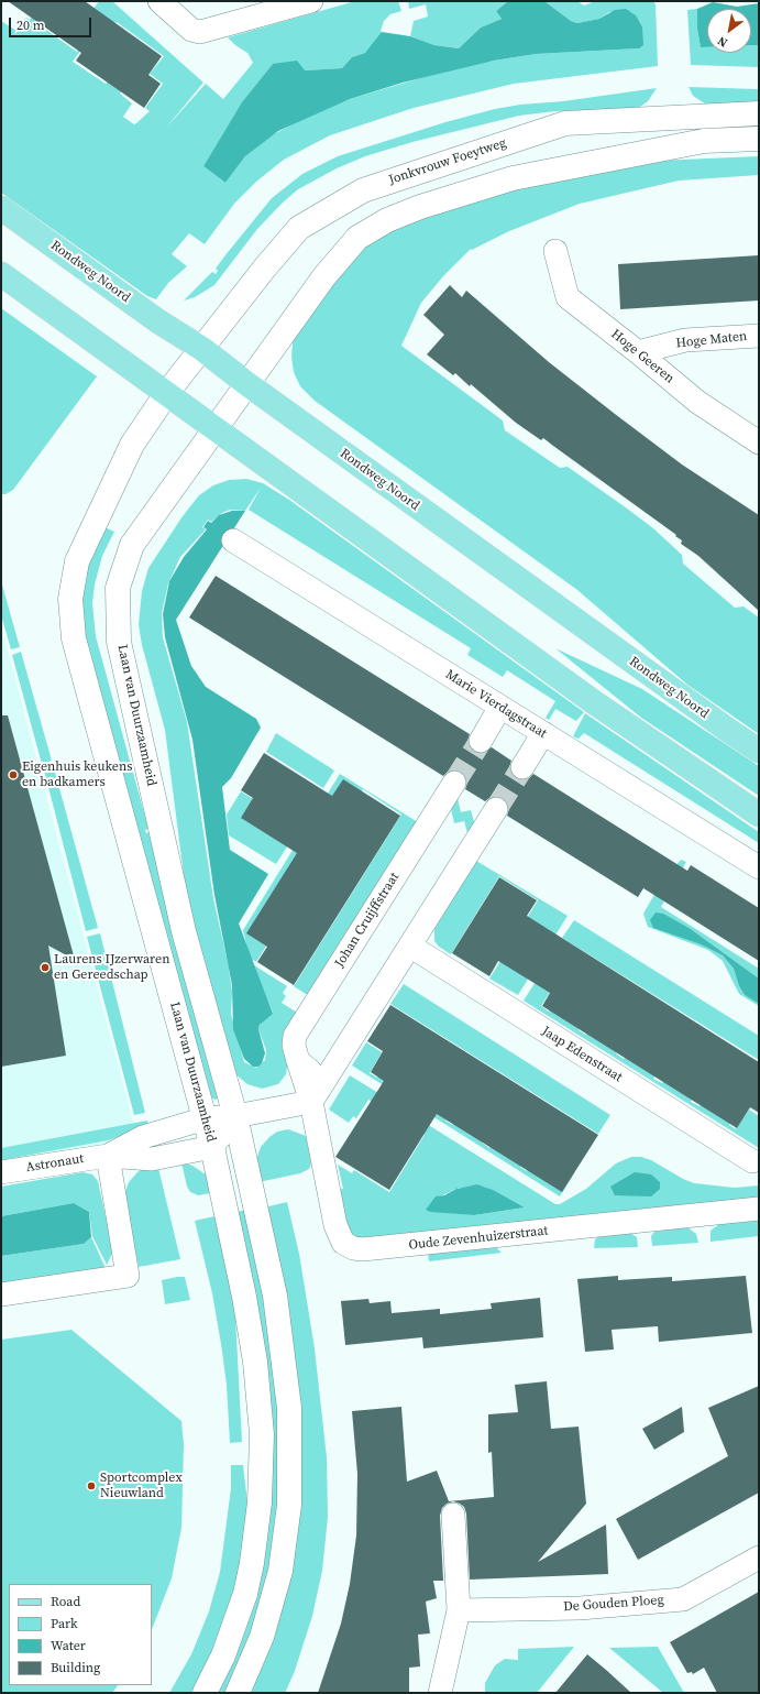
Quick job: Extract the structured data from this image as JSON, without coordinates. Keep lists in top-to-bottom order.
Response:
{
  "streets": {
    "main road": ["Rondweg Noord"],
    "street": [
      "Jonkvrouw Foeytweg",
      "Hoge Maten",
      "Hoge Geeren",
      "Marie Vierdagstraat",
      "Laan van Duurzaamheid",
      "Johan Cruijffstraat",
      "Jaap Edenstraat",
      "Astronaut",
      "Oude Zevenhuizerstraat",
      "De Gouden Ploeg"
    ]
  },
  "crossings": [
    ["Jonkvrouw Foeytweg", "Rondweg Noord"],
    ["Jonkvrouw Foeytweg", "Laan van Duurzaamheid"],
    ["Rondweg Noord", "Laan van Duurzaamheid"],
    ["Hoge Maten", "Hoge Geeren"],
    ["Laan van Duurzaamheid", "Astronaut"],
    ["Johan Cruijffstraat", "Oude Zevenhuizerstraat"]
  ],
  "places": ["Eigenhuis keukens en badkamers", "Laurens IJzerwaren en Gereedschap", "Sportcomplex Nieuwland"],
  "legend": [
    "Road",
    "Park",
    "Water",
    "Building"
  ],
  "scale_bar": "20 m",
  "north": "bottom left"
}
